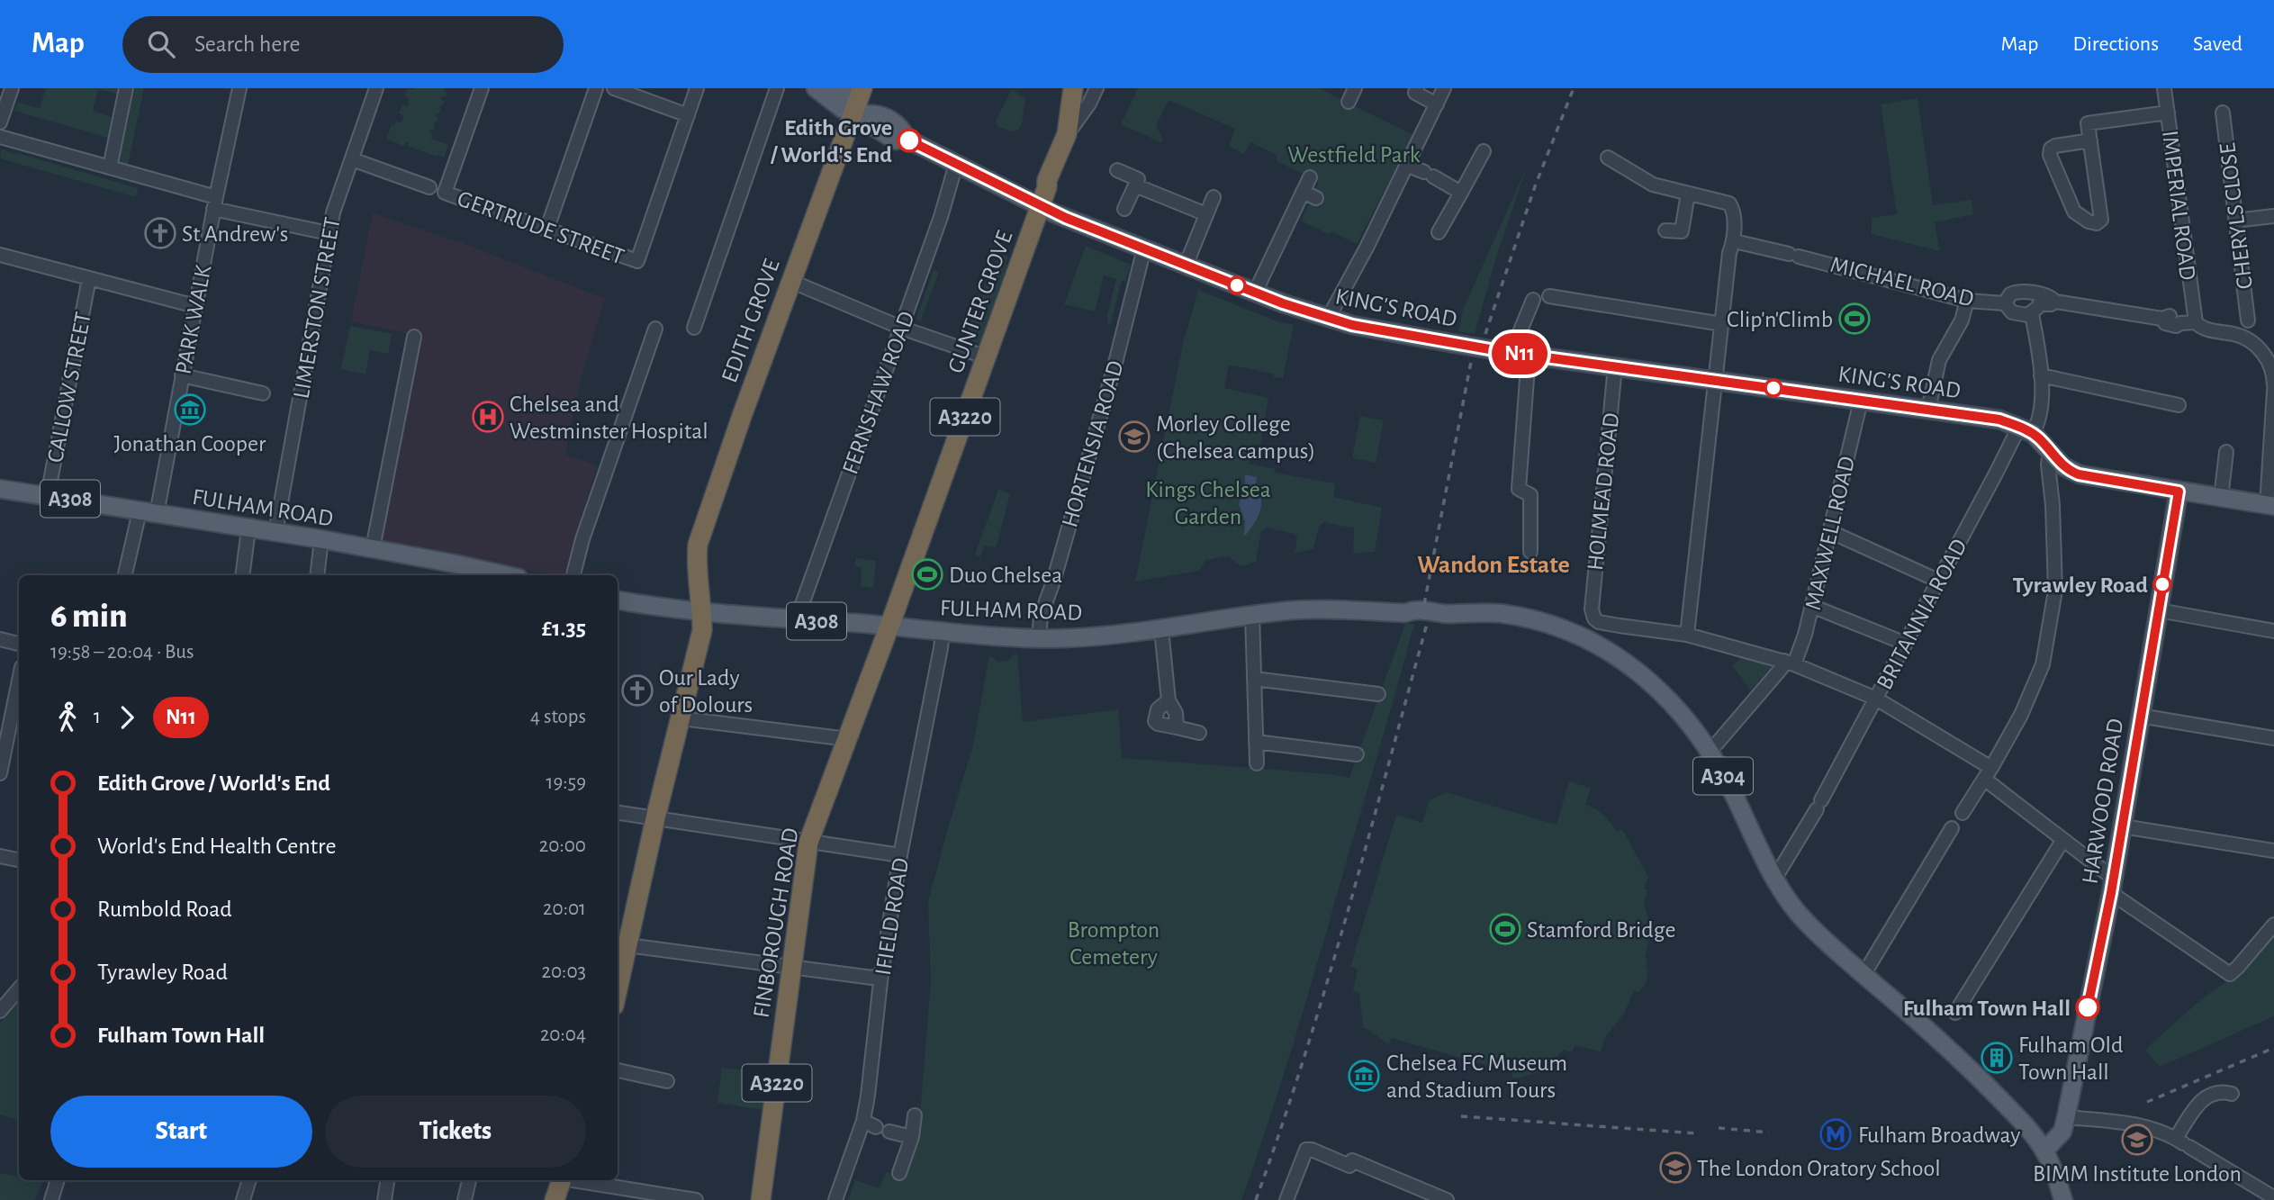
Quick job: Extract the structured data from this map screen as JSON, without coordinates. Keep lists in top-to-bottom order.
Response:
{
  "streets": {
    "highway": [
      "GUNTER GROVE",
      "EDITH GROVE",
      "A3220",
      "FINBOROUGH ROAD"
    ],
    "main road": [
      "KING'S ROAD",
      "A308",
      "FULHAM ROAD",
      "A304",
      "HARWOOD ROAD"
    ],
    "street": [
      "IMPERIAL ROAD",
      "CHERYLS CLOSE",
      "GERTRUDE STREET",
      "MICHAEL ROAD",
      "LIMERSTON STREET",
      "PARK WALK",
      "CALLOW STREET",
      "FERNSHAW ROAD",
      "HORTENSIA ROAD",
      "HOLMEAD ROAD",
      "MAXWELL ROAD",
      "BRITANNIA ROAD",
      "IFIELD ROAD"
    ]
  },
  "crossings": [
    ["GERTRUDE STREET", "LIMERSTON STREET"],
    ["GUNTER GROVE", "KING'S ROAD"],
    ["GUNTER GROVE", "A3220"],
    ["GUNTER GROVE", "FULHAM ROAD"],
    ["GUNTER GROVE", "FINBOROUGH ROAD"],
    ["KING'S ROAD", "EDITH GROVE"],
    ["KING'S ROAD", "FERNSHAW ROAD"],
    ["KING'S ROAD", "A3220"],
    ["KING'S ROAD", "HORTENSIA ROAD"],
    ["KING'S ROAD", "HOLMEAD ROAD"],
    ["KING'S ROAD", "MAXWELL ROAD"],
    ["KING'S ROAD", "BRITANNIA ROAD"],
    ["KING'S ROAD", "HARWOOD ROAD"],
    ["LIMERSTON STREET", "FULHAM ROAD"],
    ["PARK WALK", "FULHAM ROAD"],
    ["EDITH GROVE", "FULHAM ROAD"],
    ["CALLOW STREET", "FULHAM ROAD"],
    ["FERNSHAW ROAD", "FULHAM ROAD"],
    ["HORTENSIA ROAD", "FULHAM ROAD"],
    ["FULHAM ROAD", "BRITANNIA ROAD"],
    ["FULHAM ROAD", "A304"],
    ["FULHAM ROAD", "IFIELD ROAD"],
    ["FULHAM ROAD", "FINBOROUGH ROAD"]
  ],
  "districts": ["Wandon Estate"],
  "parks": ["Westfield Park", "Kings Chelsea Garden", "Brompton Cemetery"],
  "places": {
    "other": ["Edith Grove / World's End", "Tyrawley Road", "Fulham Town Hall"],
    "church": ["St Andrew's", "Our Lady of Dolours"],
    "sports": ["Clip'n'Climb", "Duo Chelsea", "Stamford Bridge"],
    "museum": ["Jonathan Cooper", "Chelsea FC Museum and Stadium Tours"],
    "hospital": ["Chelsea and Westminster Hospital"],
    "school or university": ["Morley College (Chelsea campus)", "BIMM Institute London", "The London Oratory School"],
    "building": ["Fulham Old Town Hall"],
    "metro station": ["Fulham Broadway"]
  },
  "lines": ["bus line N11"],
  "page": {
    "header": "Map",
    "search": "Search here",
    "nav": ["Map", "Directions", "Saved"],
    "on_map": "N11",
    "heading": ["6 min", "19:58 – 20:04 · Bus", "£1.35"],
    "legs": ["1", "N11", "4 stops"],
    "list": [
      {
        "name": "Edith Grove / World's End",
        "value": "19:59"
      },
      {
        "name": "World's End Health Centre",
        "value": "20:00"
      },
      {
        "name": "Rumbold Road",
        "value": "20:01"
      },
      {
        "name": "Tyrawley Road",
        "value": "20:03"
      },
      {
        "name": "Fulham Town Hall",
        "value": "20:04"
      }
    ],
    "buttons": ["Start", "Tickets"]
  }
}
